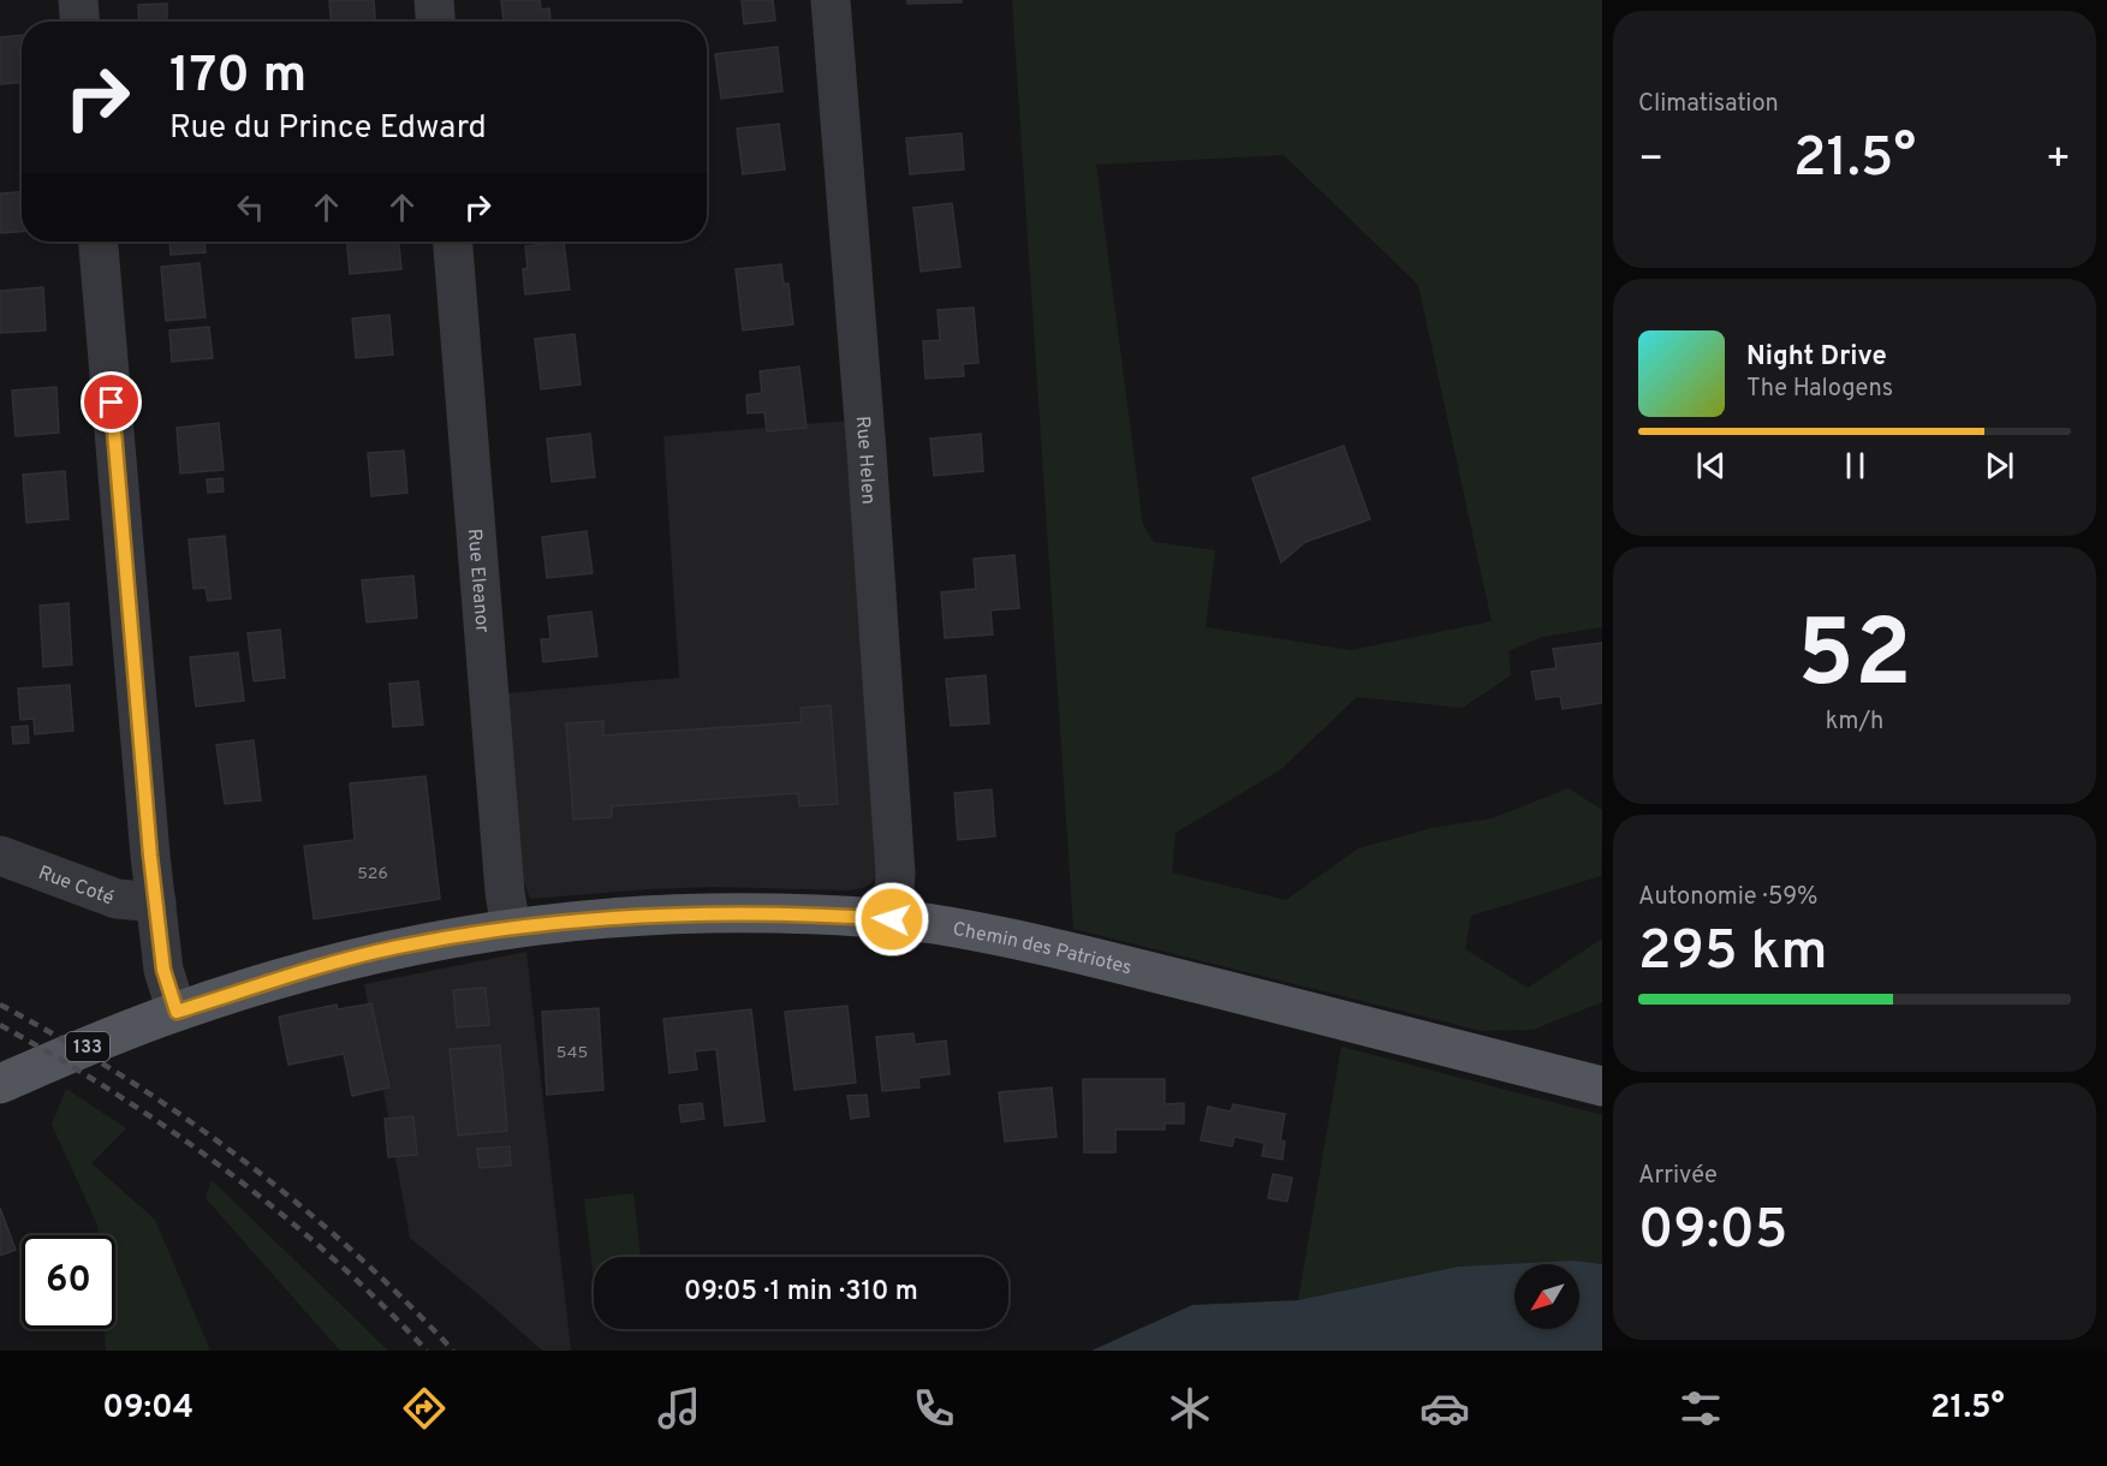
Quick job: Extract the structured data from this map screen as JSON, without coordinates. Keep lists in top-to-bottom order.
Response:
{
  "streets": {
    "main road": ["Chemin des Patriotes", "133"],
    "street": ["Rue Helen", "Rue Eleanor", "Rue Coté"]
  },
  "crossings": [
    ["Rue Helen", "Chemin des Patriotes"],
    ["Rue Eleanor", "Chemin des Patriotes"],
    ["Chemin des Patriotes", "133"]
  ],
  "house_numbers": ["526", "545"],
  "north": "bottom left",
  "page": {
    "tile": [
      "Climatisation",
      ["52", "km/h"],
      ["Autonomie · 59%", "295 km"],
      ["Arrivée", "09:05"]
    ],
    "turn": ["170 m", "Rue du Prince Edward"],
    "heat": ["−", "21.5°", "+"],
    "song": ["Night Drive", "The Halogens"],
    "limit": "60",
    "trip": "09:05 · 1 min · 310 m",
    "tabs": ["09:04", "21.5°"]
  }
}
